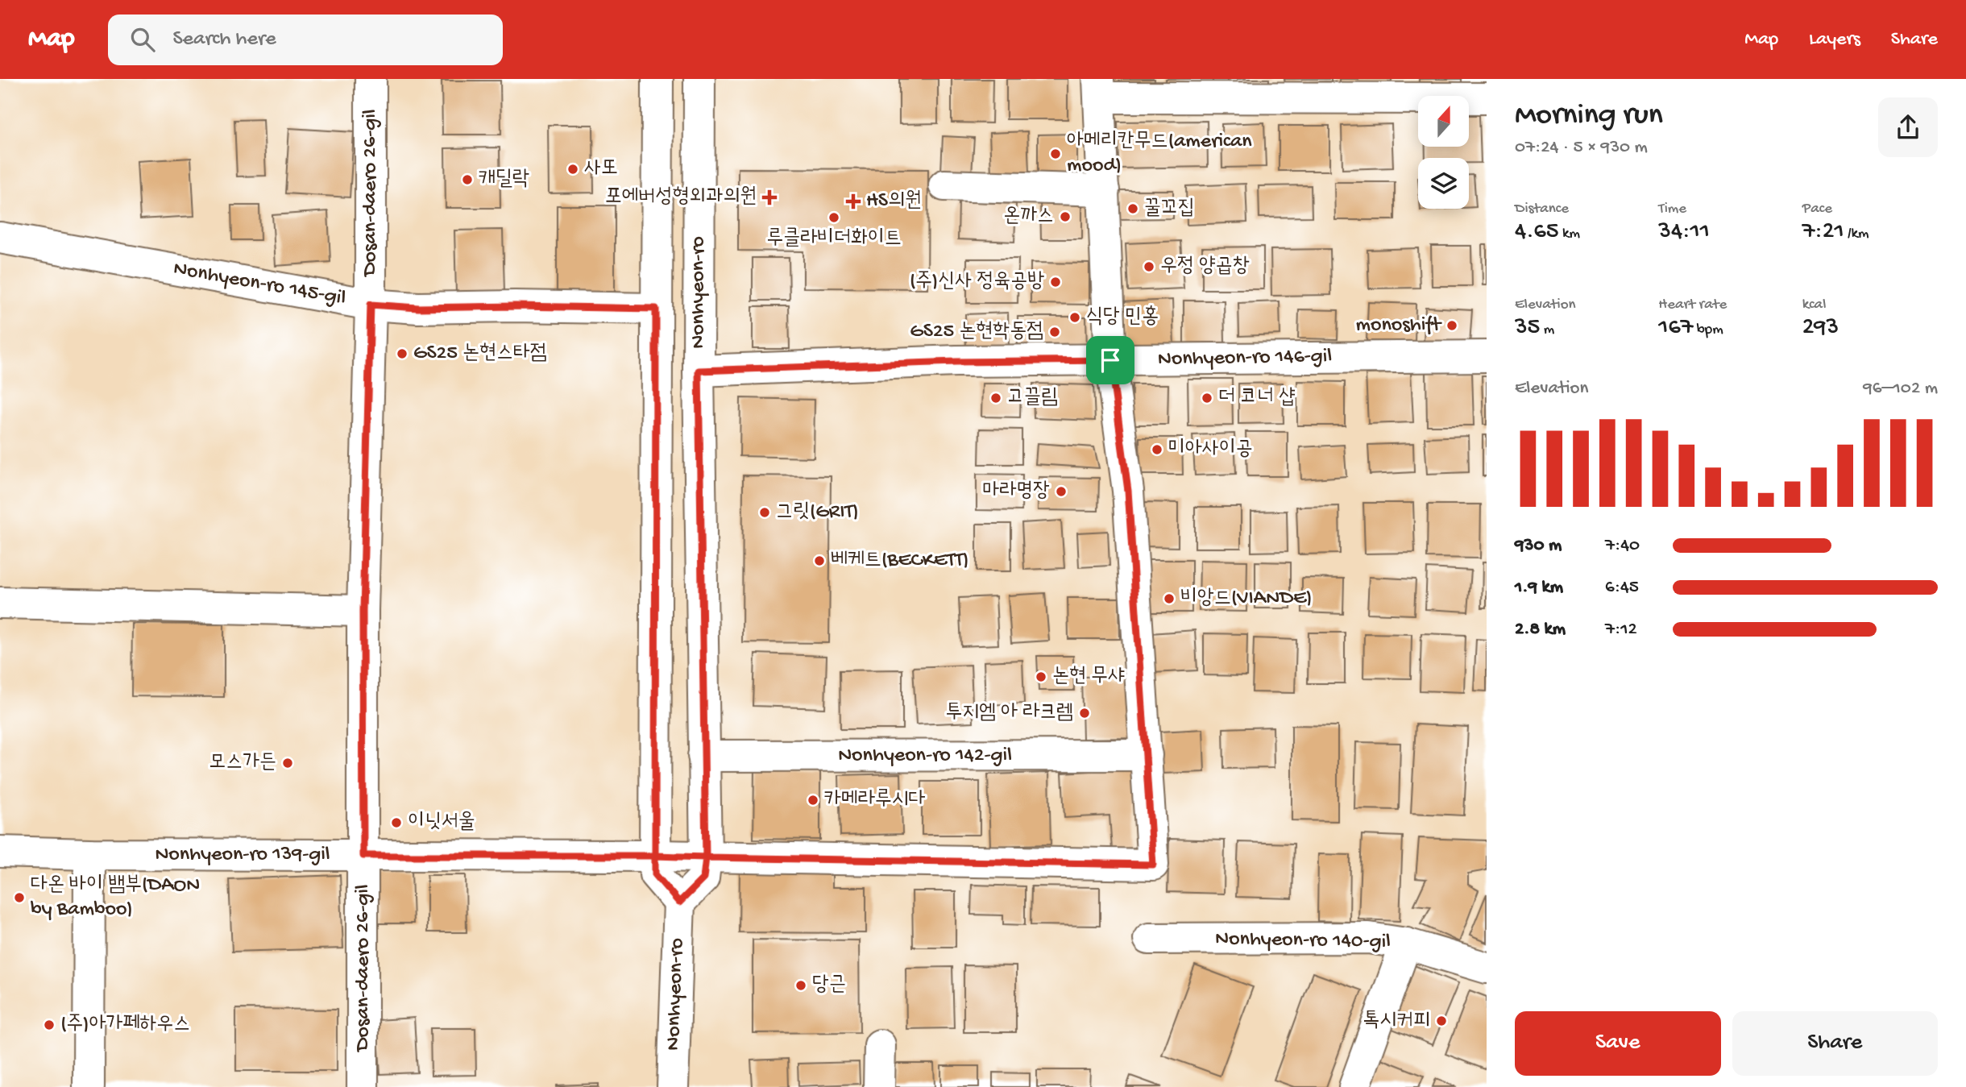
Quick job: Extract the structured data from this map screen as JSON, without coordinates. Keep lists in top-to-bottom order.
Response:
{
  "streets": {
    "street": [
      "Dosan-daero 26-gil",
      "Nonhyeon-ro 145-gil",
      "Nonhyeon-ro",
      "Nonhyeon-ro 146-gil",
      "Nonhyeon-ro 142-gil",
      "Nonhyeon-ro 139-gil",
      "Nonhyeon-ro 140-gil"
    ]
  },
  "crossings": [
    ["Dosan-daero 26-gil", "Nonhyeon-ro 145-gil"],
    ["Dosan-daero 26-gil", "Nonhyeon-ro 139-gil"],
    ["Nonhyeon-ro 145-gil", "Nonhyeon-ro"],
    ["Nonhyeon-ro", "Nonhyeon-ro 146-gil"],
    ["Nonhyeon-ro", "Nonhyeon-ro 142-gil"],
    ["Nonhyeon-ro", "Nonhyeon-ro 139-gil"]
  ],
  "places": {
    "other": [
      "아메리칸무드(american mood)",
      "사또",
      "캐딜락",
      "꿀꼬집",
      "온까스",
      "루클라비더화이트",
      "우정 양곱창",
      "(주)신사 정육공방",
      "식당 민홍",
      "monoshift",
      "GS25 논현학동점",
      "GS25 논현스타점",
      "고끌림",
      "더 코너 샵",
      "미아사이공",
      "마라명장",
      "그릿(GRIT)",
      "베케트(BECKETT)",
      "비앙드(VIANDE)",
      "논현 무샤",
      "투지엠 아 라크렘",
      "모스가든",
      "카메라루시다",
      "이닛서울",
      "다온 바이 뱀부(DAON by Bamboo)",
      "당근",
      "톡시커피",
      "(주)아가페하우스"
    ],
    "health": ["포에버성형외과의원", "HS의원"]
  },
  "north": "top",
  "page": {
    "header": "Map",
    "search": "Search here",
    "nav": ["Map", "Layers", "Share"],
    "heading": ["Morning run", "07:24 · 5 × 930 m"],
    "stats": [
      ["Distance", "4.65 km"],
      ["Time", "34:11"],
      ["Pace", "7:21 /km"],
      ["Elevation", "35 m"],
      ["Heart rate", "167 bpm"],
      ["kcal", "293"]
    ],
    "chart": ["Elevation", "96–102 m"],
    "list": [
      {
        "name": "930 m",
        "note": "7:40"
      },
      {
        "name": "1.9 km",
        "note": "6:45"
      },
      {
        "name": "2.8 km",
        "note": "7:12"
      }
    ],
    "buttons": ["Save", "Share"]
  }
}
